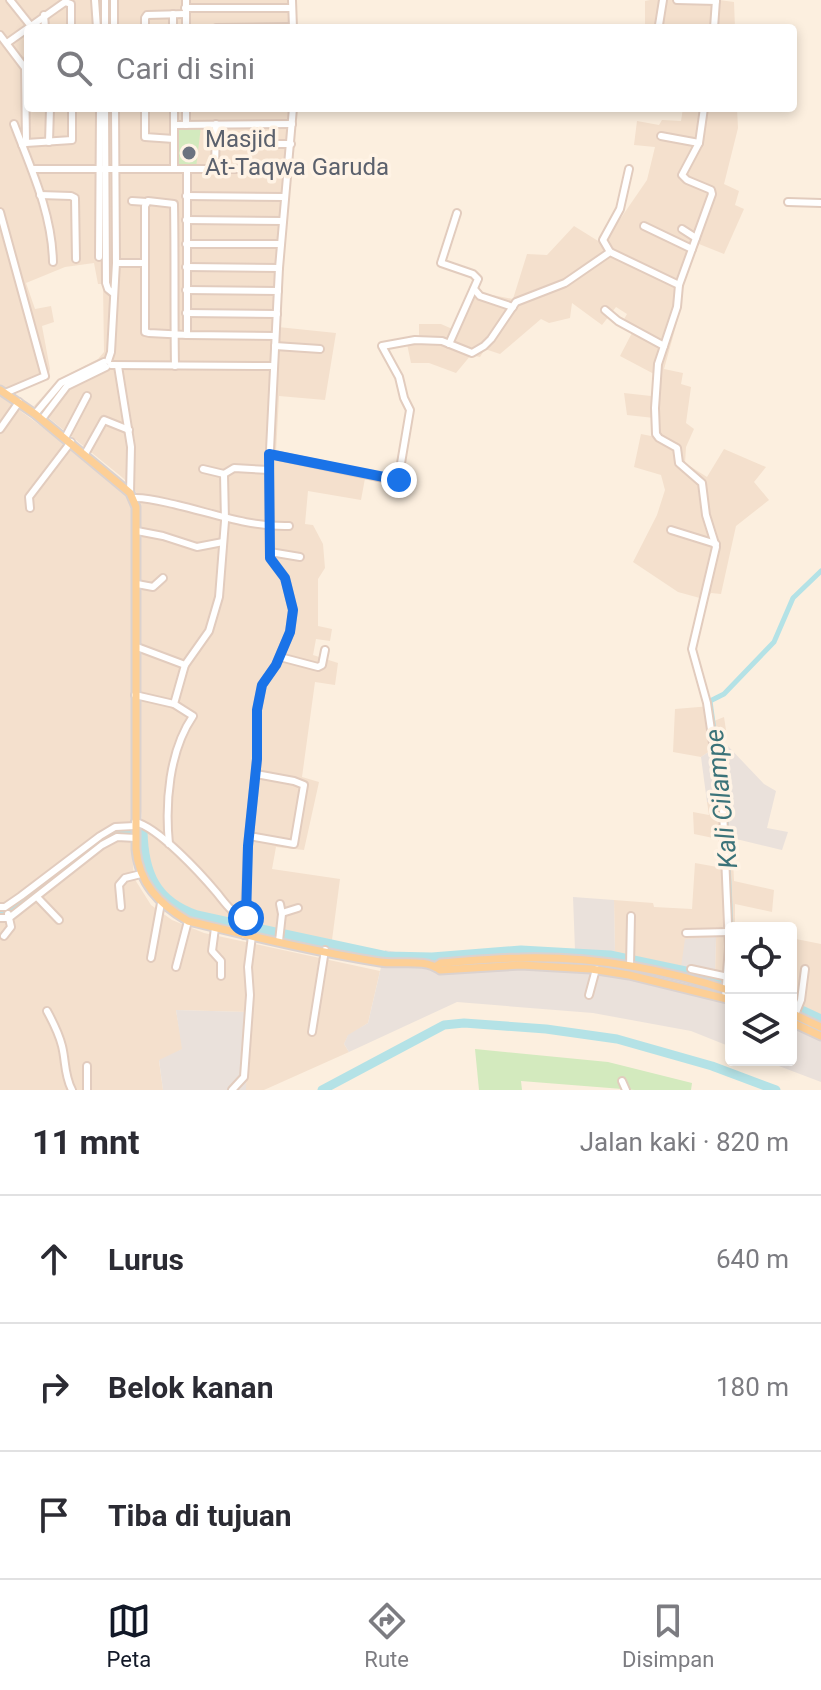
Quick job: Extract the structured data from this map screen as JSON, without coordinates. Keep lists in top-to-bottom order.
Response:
{
  "water": ["Kali Cilampe"],
  "places": ["Masjid At-Taqwa Garuda"],
  "page": {
    "search": "Cari di sini",
    "heading": ["11 mnt", "Jalan kaki · 820 m"],
    "list": [
      ["Lurus", "640 m"],
      ["Belok kanan", "180 m"],
      "Tiba di tujuan"
    ],
    "nav": ["Peta", "Rute", "Disimpan"]
  }
}
